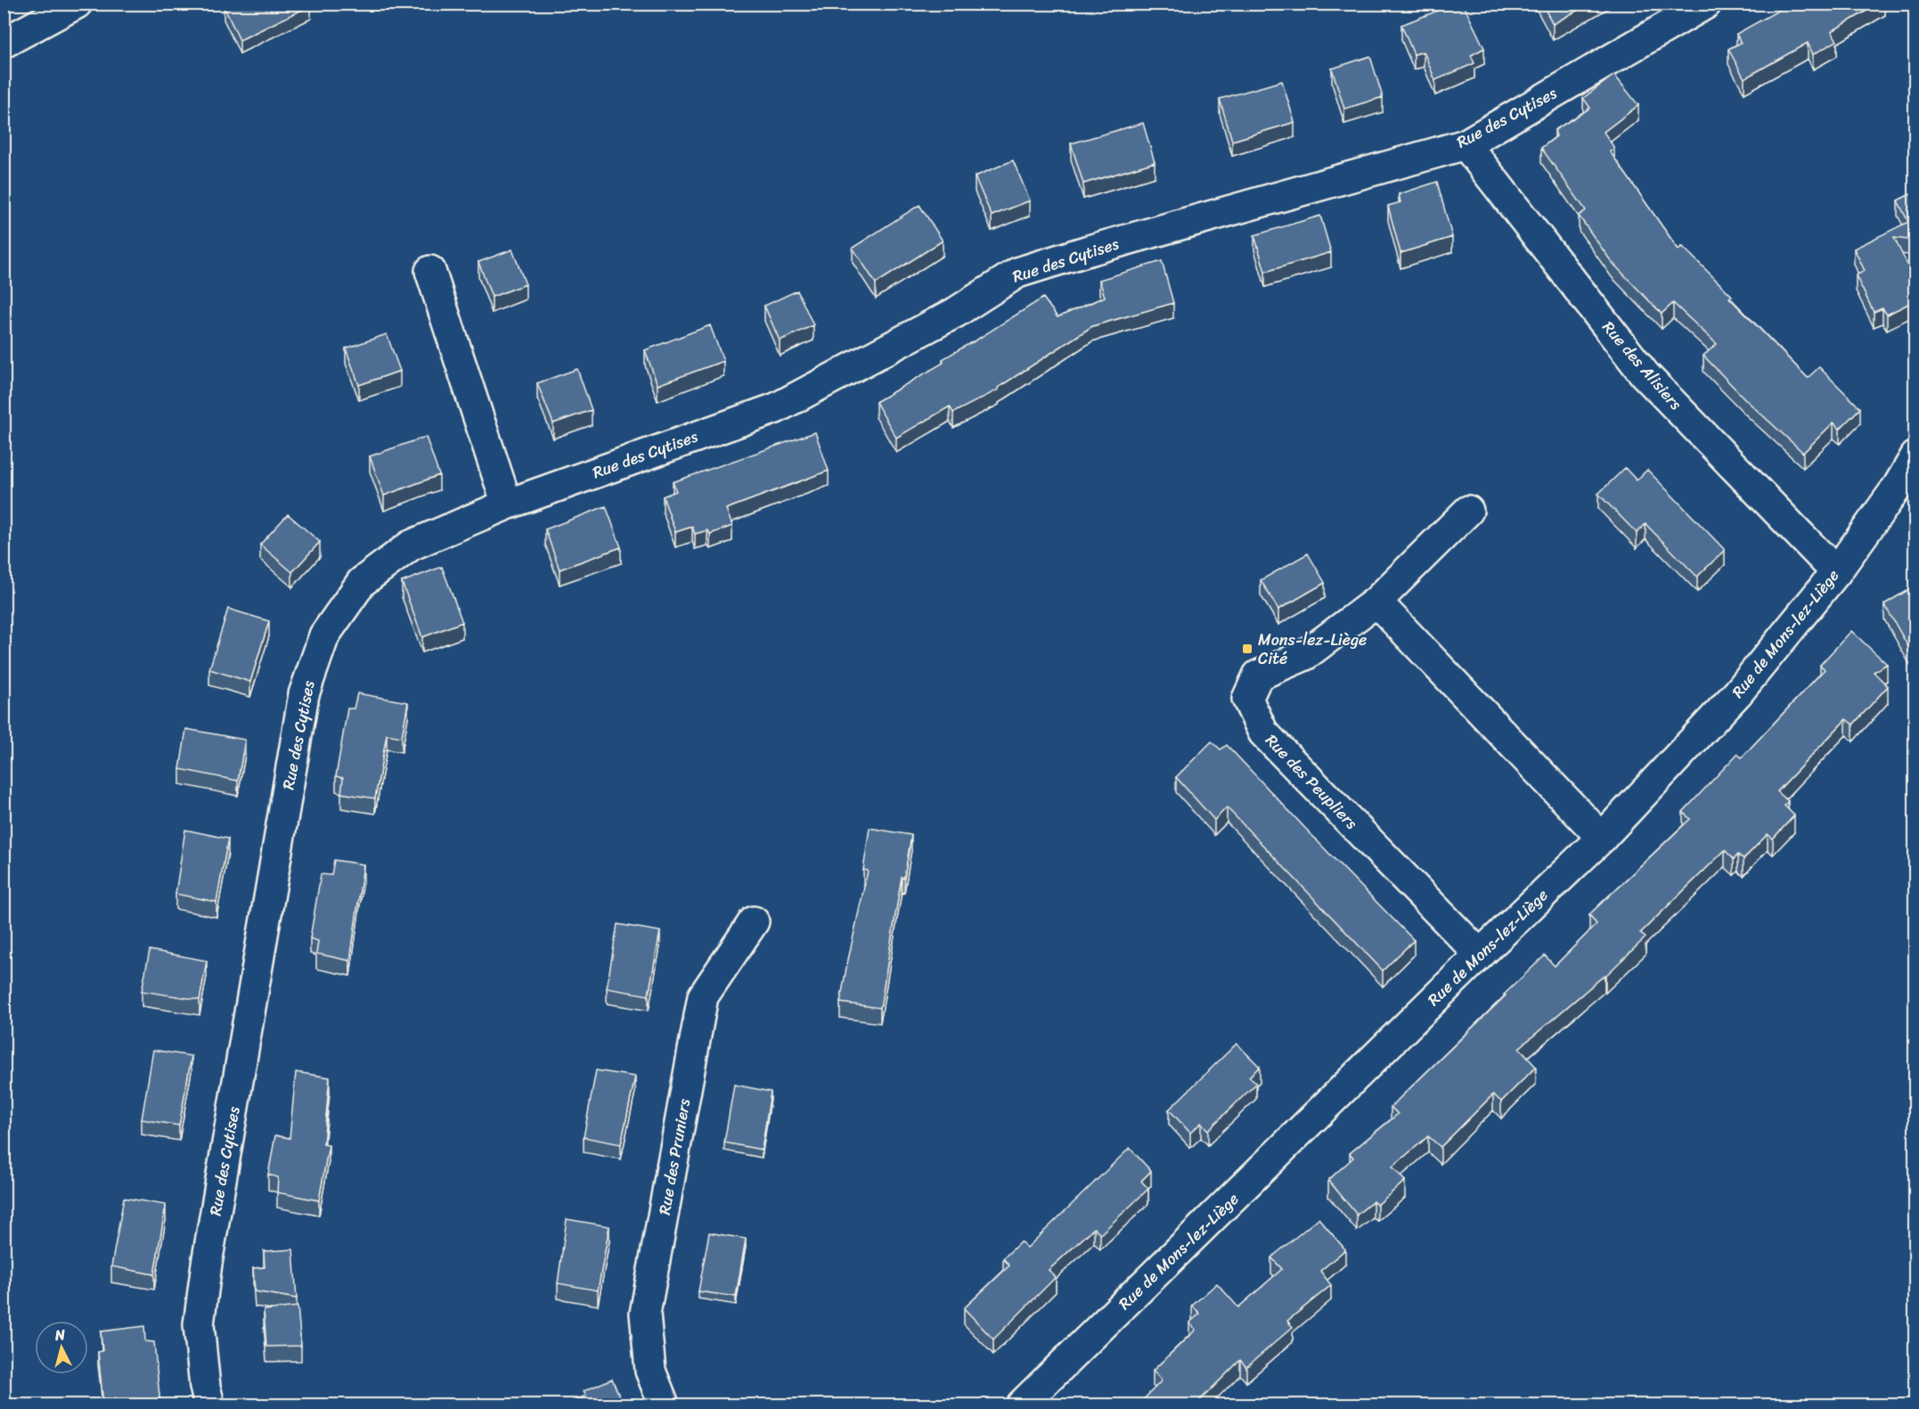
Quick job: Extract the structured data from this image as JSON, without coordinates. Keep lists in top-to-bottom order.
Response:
{
  "streets": {
    "street": [
      "Rue des Cytises",
      "Rue des Alisiers",
      "Rue de Mons-lez-Liège",
      "Rue des Peupliers",
      "Rue des Pruniers"
    ]
  },
  "crossings": [
    ["Rue des Cytises", "Rue des Alisiers"],
    ["Rue des Alisiers", "Rue de Mons-lez-Liège"],
    ["Rue de Mons-lez-Liège", "Rue des Peupliers"]
  ],
  "places": {
    "transit": ["Mons-lez-Liège Cité"]
  },
  "north": "top"
}
